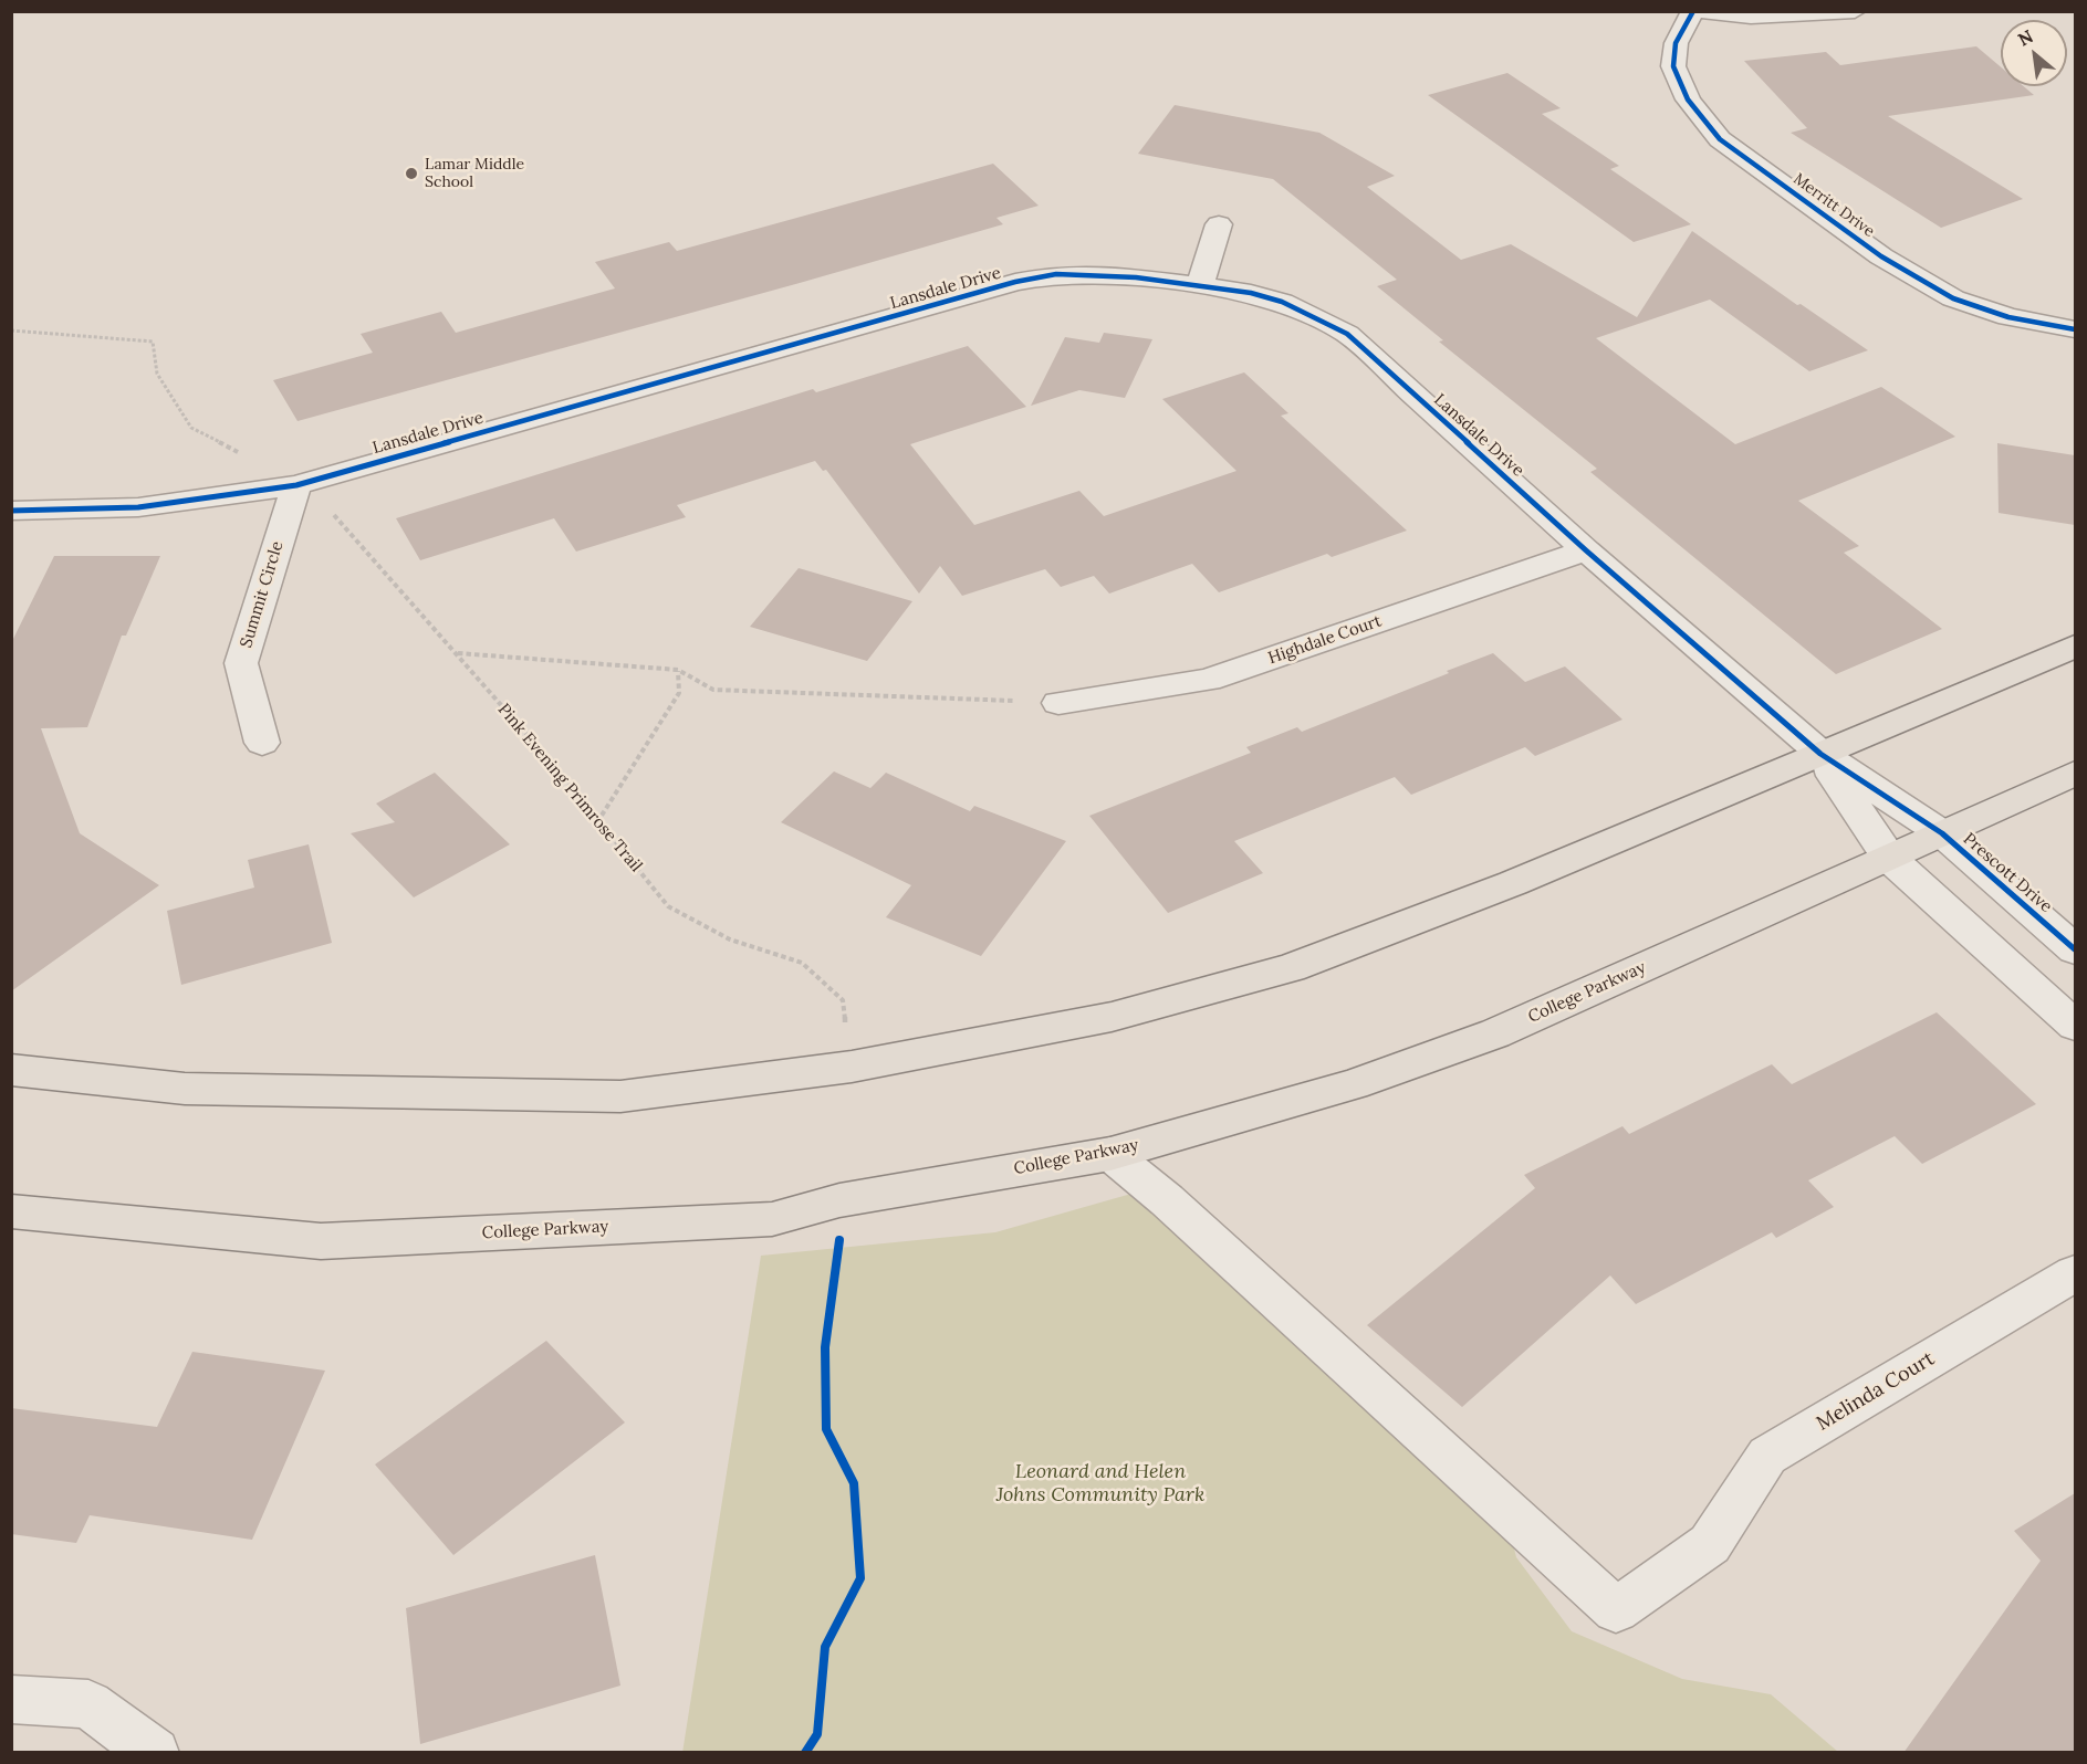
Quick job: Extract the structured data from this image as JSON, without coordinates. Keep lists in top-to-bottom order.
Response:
{
  "streets": {
    "main road": ["College Parkway"],
    "street": [
      "Merritt Drive",
      "Lansdale Drive",
      "Summit Circle",
      "Highdale Court",
      "Prescott Drive",
      "Melinda Court"
    ],
    "path": ["Pink Evening Primrose Trail"]
  },
  "crossings": [
    ["Lansdale Drive", "Summit Circle"],
    ["Lansdale Drive", "Highdale Court"],
    ["Lansdale Drive", "Prescott Drive"],
    ["Prescott Drive", "College Parkway"],
    ["College Parkway", "Melinda Court"]
  ],
  "parks": ["Leonard and Helen Johns Community Park"],
  "places": ["Lamar Middle School"],
  "north": "top left"
}
